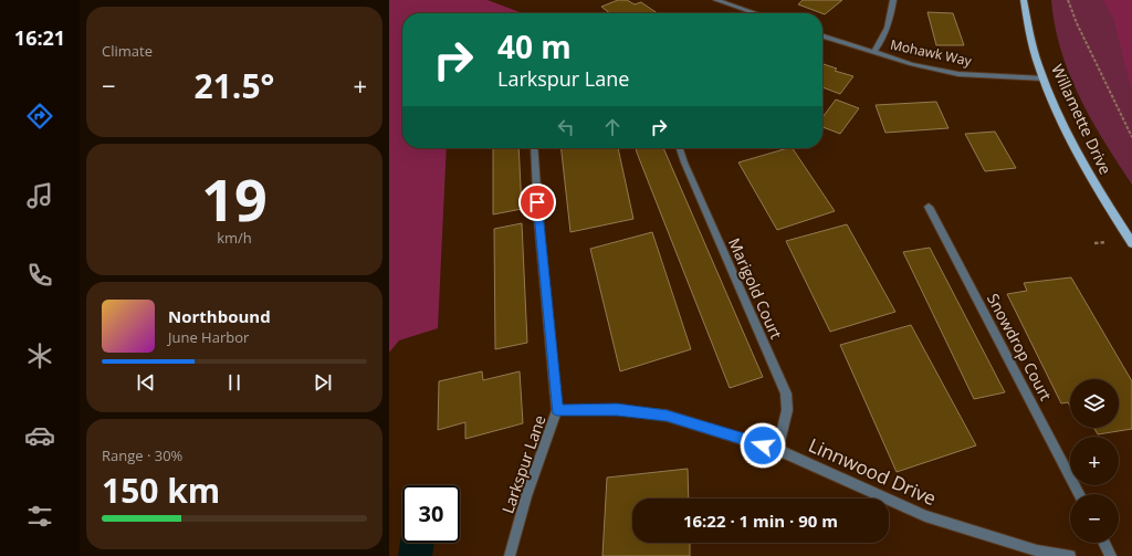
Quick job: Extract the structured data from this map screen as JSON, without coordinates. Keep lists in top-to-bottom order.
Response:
{
  "streets": {
    "main road": ["Willamette Drive"],
    "street": [
      "Mohawk Way",
      "Marigold Court",
      "Snowdrop Court",
      "Larkspur Lane",
      "Linnwood Drive"
    ]
  },
  "crossings": [
    ["Mohawk Way", "Willamette Drive"],
    ["Marigold Court", "Linnwood Drive"],
    ["Larkspur Lane", "Linnwood Drive"]
  ],
  "page": {
    "tabs": "16:21",
    "tile": [
      "Climate",
      ["19", "km/h"],
      ["Range · 30%", "150 km"]
    ],
    "turn": ["40 m", "Larkspur Lane"],
    "heat": ["−", "21.5°", "+"],
    "song": ["Northbound", "June Harbor"],
    "map_buttons": ["+", "−"],
    "limit": "30",
    "trip": "16:22 · 1 min · 90 m"
  }
}
